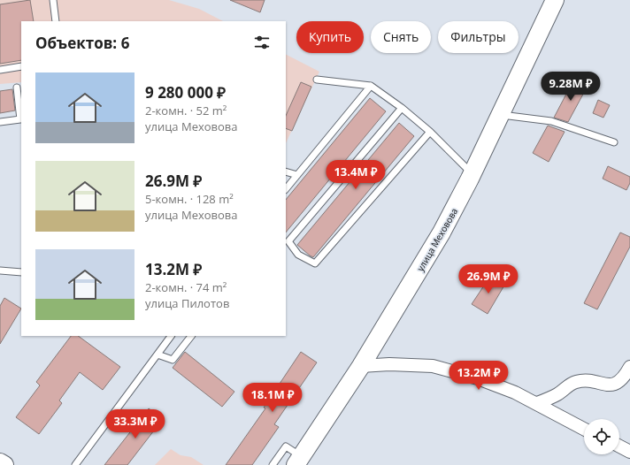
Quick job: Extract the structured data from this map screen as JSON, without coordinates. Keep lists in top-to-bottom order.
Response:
{
  "streets": {
    "street": ["улица Меховова"]
  },
  "page": {
    "chip": ["Купить", "Снять", "Фильтры"],
    "heading": "Объектов: 6",
    "list": [
      {
        "name": "9 280 000 ₽",
        "note": "2-комн. · 52 m² · улица Меховова"
      },
      {
        "name": "26.9M ₽",
        "note": "5-комн. · 128 m² · улица Меховова"
      },
      {
        "name": "13.2M ₽",
        "note": "2-комн. · 74 m² · улица Пилотов"
      }
    ],
    "price": [
      "9.28M ₽",
      "13.4M ₽",
      "26.9M ₽",
      "13.2M ₽",
      "18.1M ₽",
      "33.3M ₽"
    ]
  }
}
